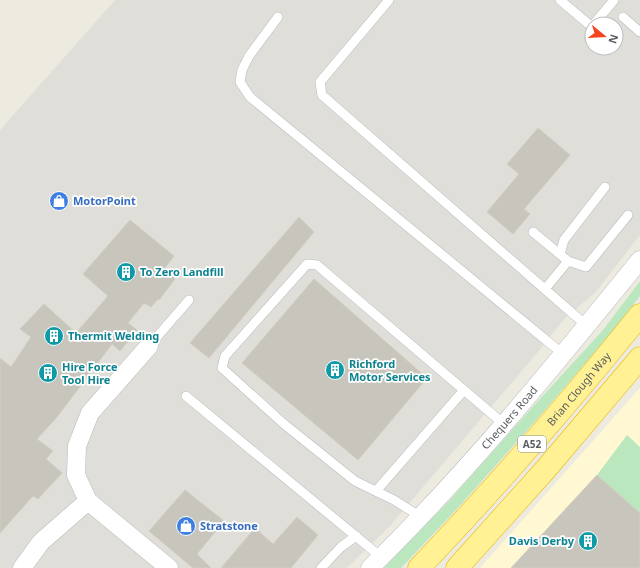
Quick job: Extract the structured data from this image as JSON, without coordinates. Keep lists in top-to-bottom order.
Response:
{
  "streets": {
    "highway": ["Brian Clough Way", "A52"],
    "street": ["Chequers Road"]
  },
  "places": {
    "shop": ["MotorPoint", "Stratstone"],
    "building": [
      "To Zero Landfill",
      "Thermit Welding",
      "Richford Motor Services",
      "Hire Force Tool Hire",
      "Davis Derby"
    ]
  },
  "north": "right"
}
